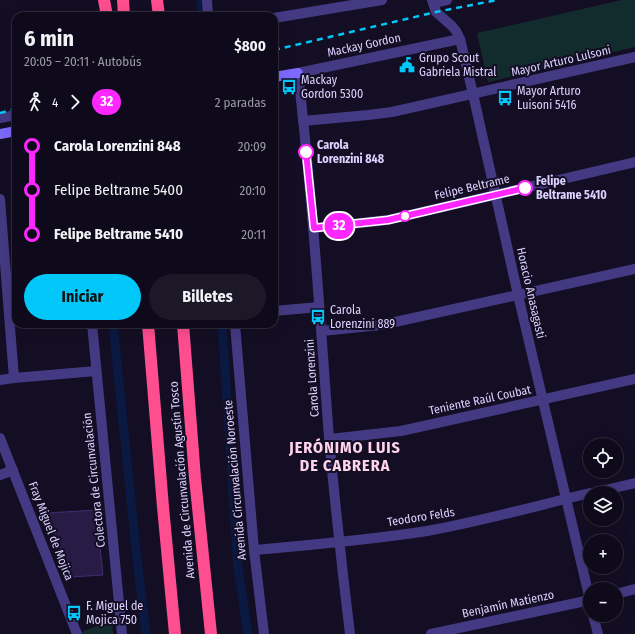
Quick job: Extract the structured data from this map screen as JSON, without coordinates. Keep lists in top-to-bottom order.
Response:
{
  "streets": {
    "highway": ["Avenida de Circunvalación Agustín Tosco"],
    "main road": ["Mackay Gordon"],
    "street": [
      "Mayor Arturo Lulsoni",
      "Felipe Beltrame",
      "Horacio Anasagasti",
      "Carola Lorenzini",
      "Teniente Raúl Coubat",
      "Colectora de Circunvalación",
      "Avenida Circunvalación Noroeste",
      "Teodoro Felds",
      "Fray Miguel de Mojica",
      "Benjamín Matienzo"
    ]
  },
  "crossings": [
    ["Mackay Gordon", "Horacio Anasagasti"],
    ["Mackay Gordon", "Carola Lorenzini"],
    ["Mayor Arturo Lulsoni", "Horacio Anasagasti"],
    ["Mayor Arturo Lulsoni", "Carola Lorenzini"],
    ["Felipe Beltrame", "Horacio Anasagasti"],
    ["Felipe Beltrame", "Carola Lorenzini"],
    ["Horacio Anasagasti", "Teniente Raúl Coubat"],
    ["Horacio Anasagasti", "Teodoro Felds"],
    ["Carola Lorenzini", "Teniente Raúl Coubat"],
    ["Carola Lorenzini", "Teodoro Felds"],
    ["Avenida Circunvalación Noroeste", "Teodoro Felds"]
  ],
  "districts": ["JERÓNIMO LUIS DE CABRERA"],
  "places": {
    "public building": ["Grupo Scout Gabriela Mistral"],
    "bus stop": [
      "Mackay Gordon 5300",
      "Mayor Arturo Luisoni 5416",
      "Carola Lorenzini 889",
      "F. Miguel de Mojica 750"
    ],
    "other": ["Carola Lorenzini 848", "Felipe Beltrame 5410"]
  },
  "lines": ["bus line 32"],
  "page": {
    "on_map": "32",
    "heading": ["6 min", "20:05 – 20:11 · Autobús", "$800"],
    "legs": ["4", "32", "2 paradas"],
    "list": [
      {
        "name": "Carola Lorenzini 848",
        "value": "20:09"
      },
      {
        "name": "Felipe Beltrame 5400",
        "value": "20:10"
      },
      {
        "name": "Felipe Beltrame 5410",
        "value": "20:11"
      }
    ],
    "buttons": ["Iniciar", "Billetes"],
    "map_buttons": ["+", "−"]
  }
}
